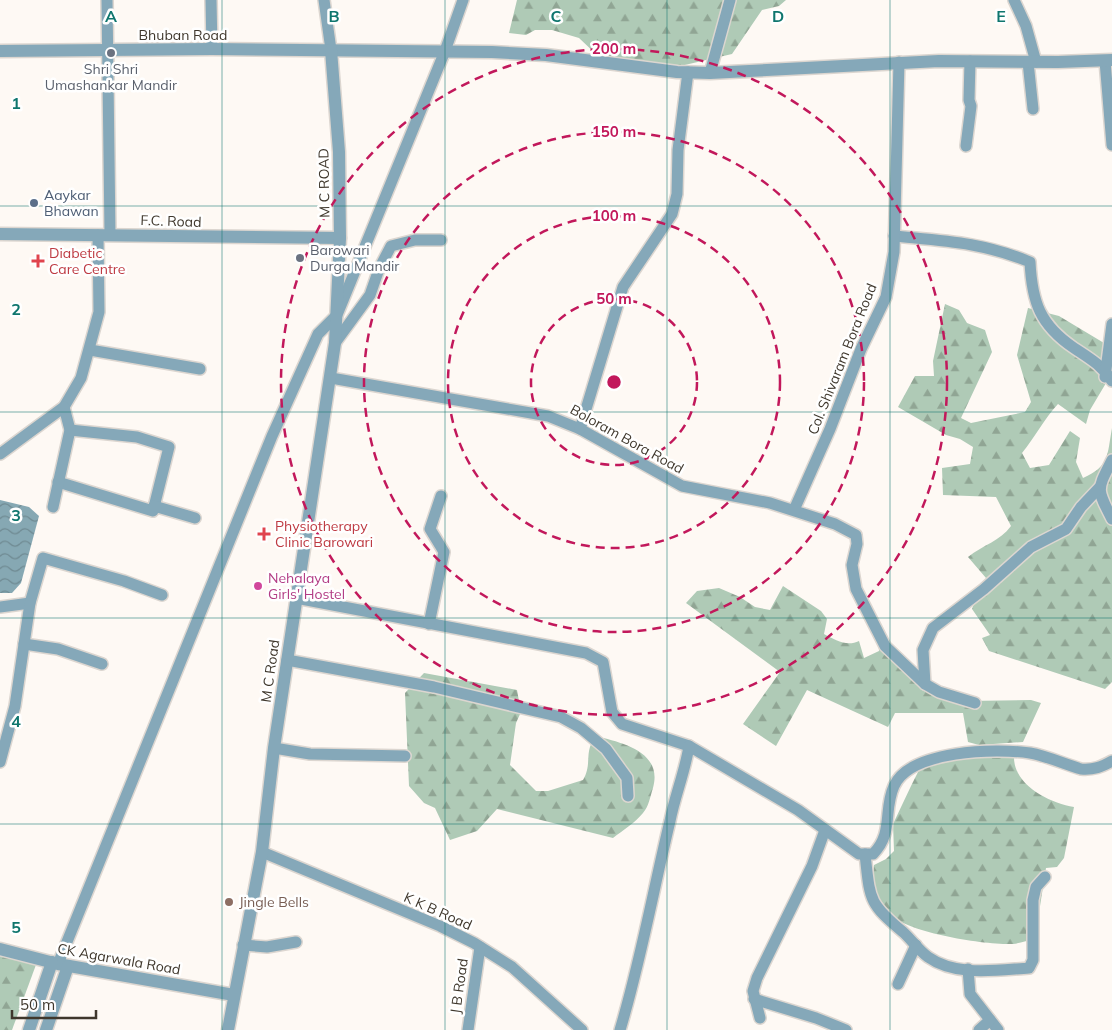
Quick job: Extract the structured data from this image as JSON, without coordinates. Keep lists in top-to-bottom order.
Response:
{
  "streets": {
    "street": [
      "Bhuban Road",
      "M C ROAD",
      "F.C. Road",
      "Col. Shivaram Bora Road",
      "Boloram Bora Road",
      "M C Road",
      "K K B Road",
      "CK Agarwala Road",
      "J B Road"
    ]
  },
  "crossings": [
    ["Bhuban Road", "M C ROAD"],
    ["Bhuban Road", "Col. Shivaram Bora Road"],
    ["M C ROAD", "F.C. Road"],
    ["M C ROAD", "M C Road"],
    ["Col. Shivaram Bora Road", "Boloram Bora Road"],
    ["Boloram Bora Road", "M C Road"],
    ["M C Road", "K K B Road"],
    ["M C Road", "CK Agarwala Road"],
    ["K K B Road", "J B Road"]
  ],
  "places": {
    "other": [
      "Shri Shri Umashankar Mandir",
      "Aaykar Bhawan",
      "Barowari Durga Mandir",
      "Nehalaya Girls' Hostel",
      "Jingle Bells"
    ],
    "health": ["Diabetic Care Centre", "Physiotherapy Clinic Barowari"]
  },
  "scale_bar": "50 m",
  "grid": {
    "columns": [
      "A",
      "B",
      "C",
      "D",
      "E"
    ],
    "rows": [
      "1",
      "2",
      "3",
      "4",
      "5"
    ]
  },
  "rings": [
    "200 m",
    "150 m",
    "100 m",
    "50 m"
  ]
}
